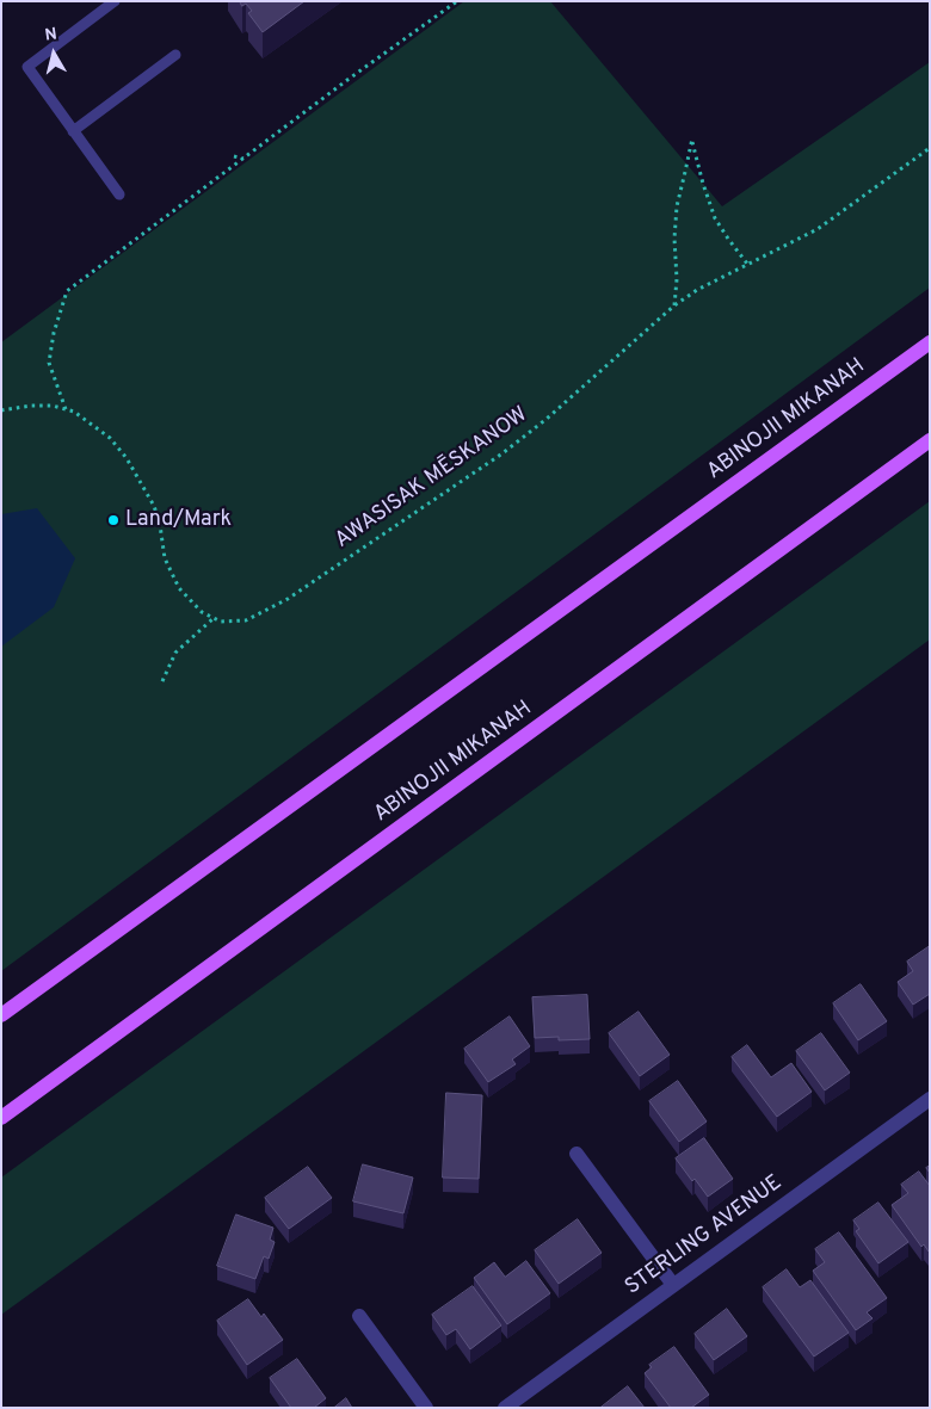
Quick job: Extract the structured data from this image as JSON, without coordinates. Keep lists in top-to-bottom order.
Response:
{
  "streets": {
    "main road": ["ABINOJII MIKANAH"],
    "street": ["STERLING AVENUE"],
    "path": ["AWASISAK MĒSKANOW"]
  },
  "places": ["Land/Mark"],
  "north": "top"
}
